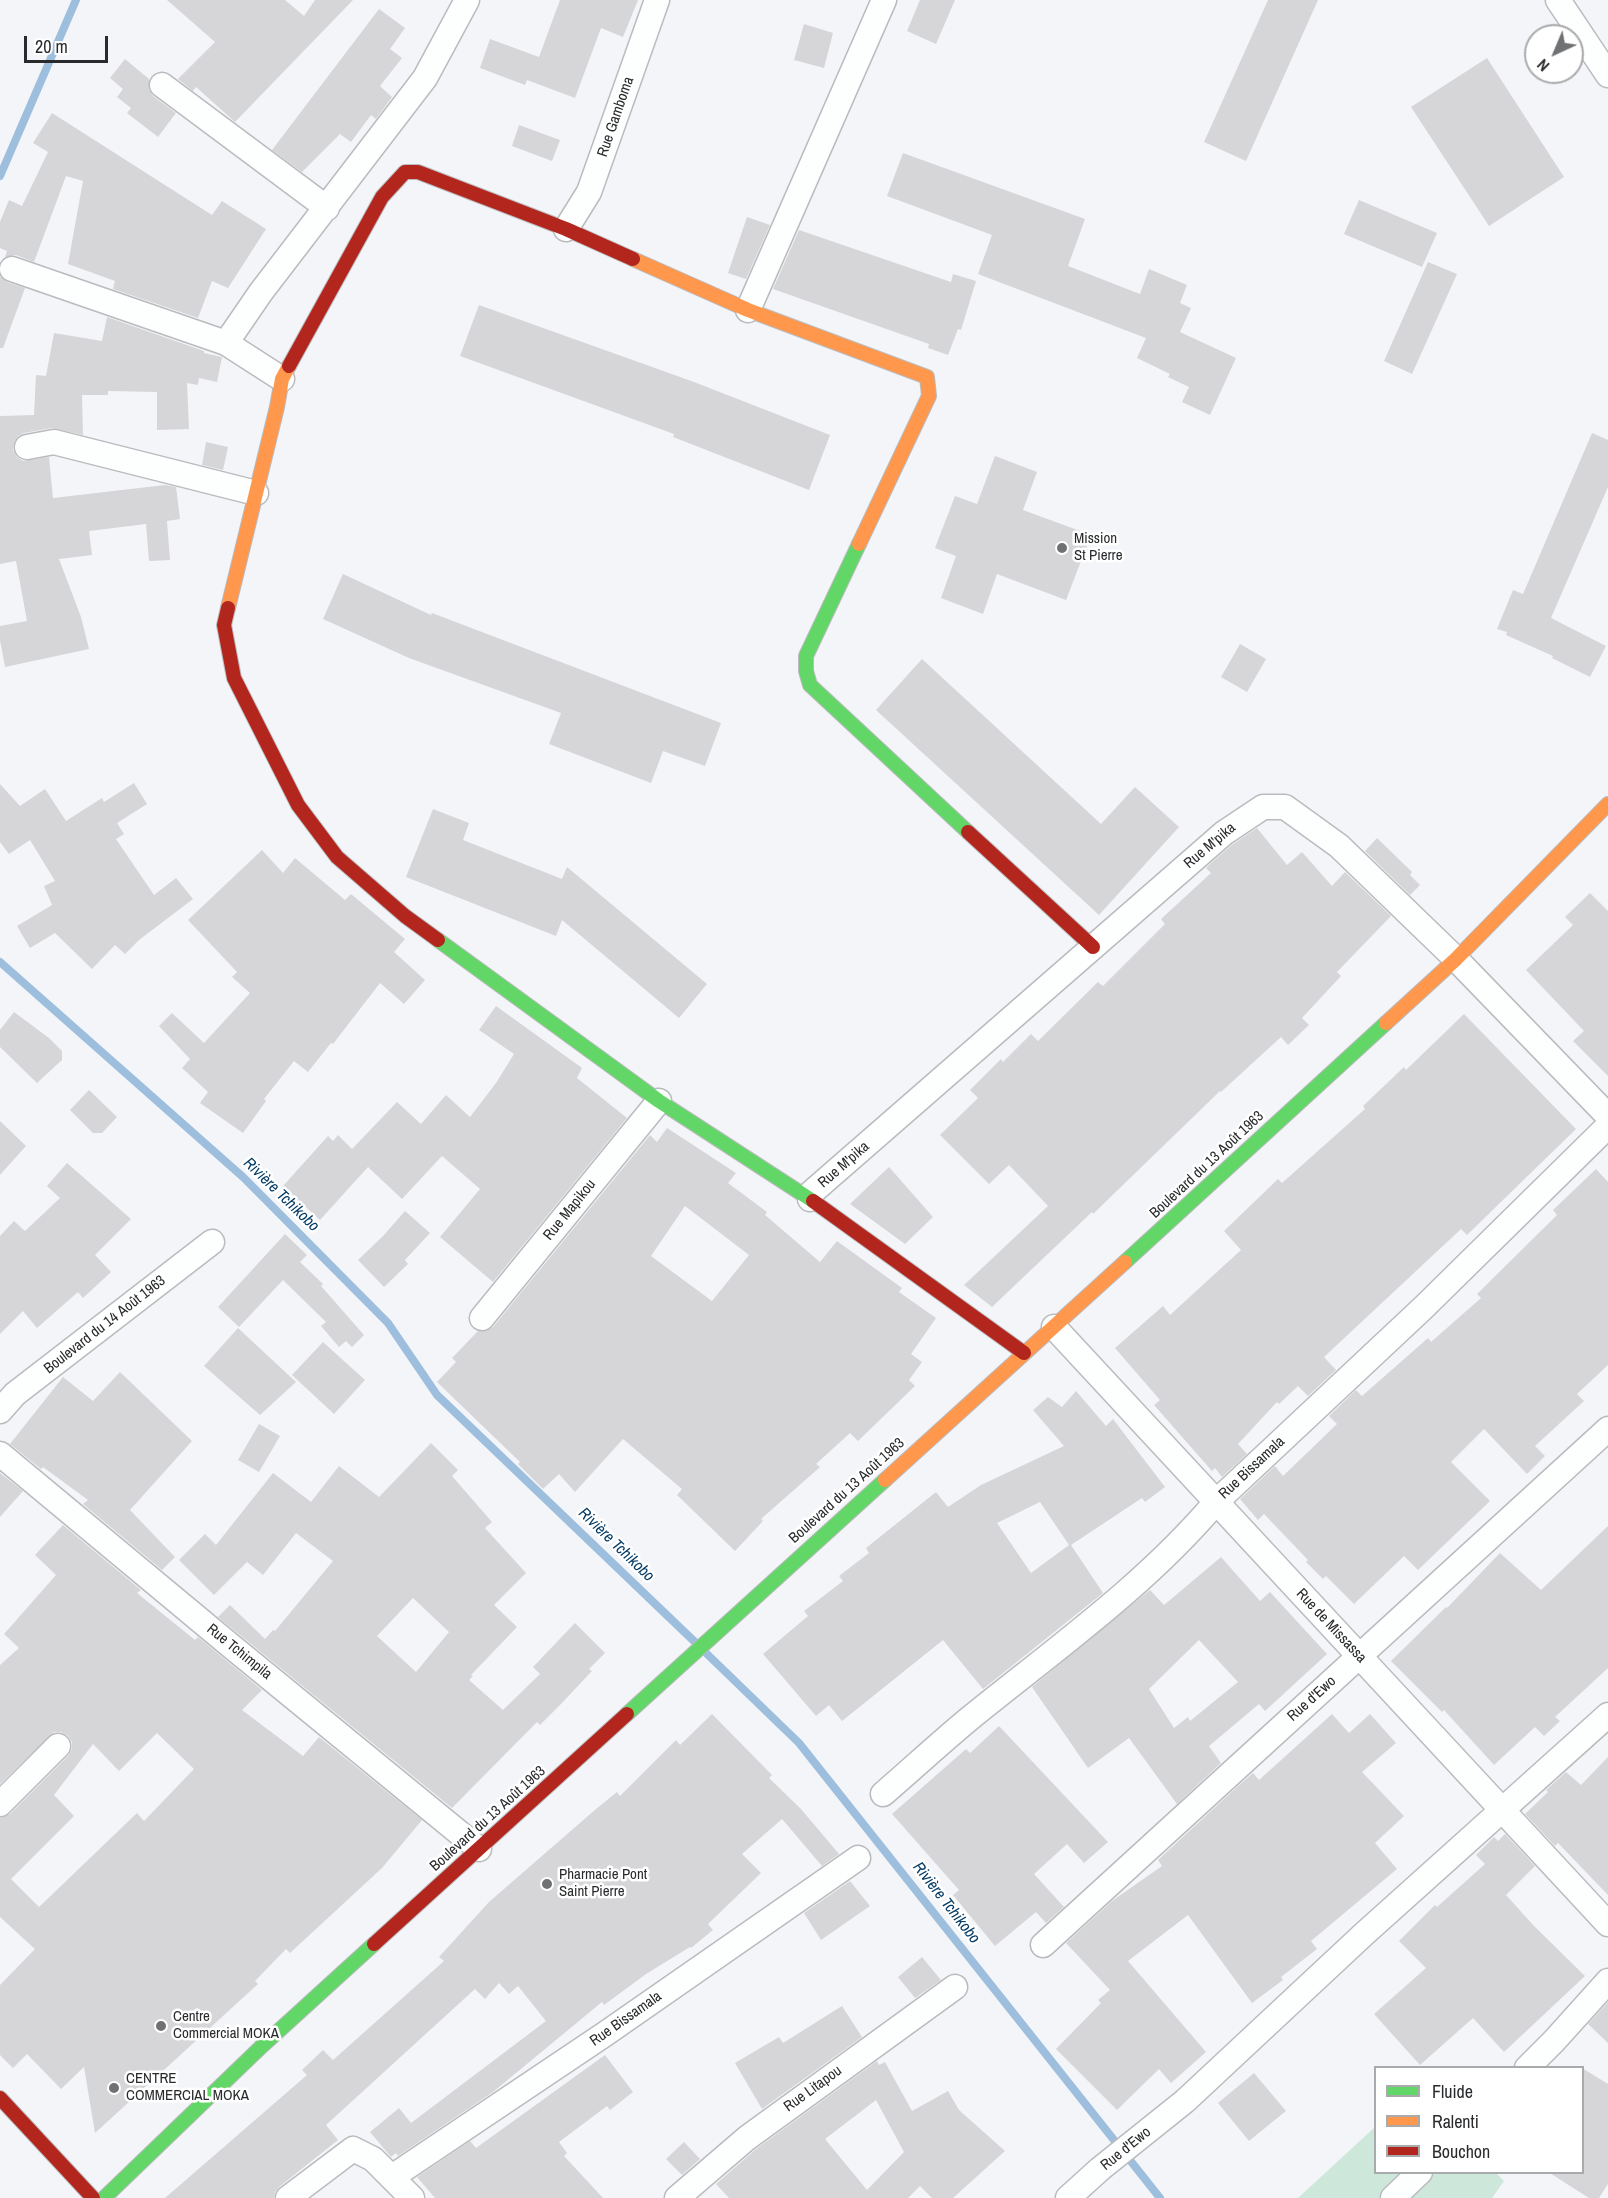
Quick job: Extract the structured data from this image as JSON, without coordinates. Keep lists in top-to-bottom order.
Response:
{
  "streets": {
    "street": [
      "Rue Gamboma",
      "Rue M'pika",
      "Boulevard du 13 Août 1963",
      "Rue Mapikou",
      "Boulevard du 14 Août 1963",
      "Rue Bissamala",
      "Rue de Missassa",
      "Rue Tchimpila",
      "Rue d'Ewo",
      "Rue Litapou"
    ]
  },
  "crossings": [
    ["Rue M'pika", "Boulevard du 13 Août 1963"],
    ["Boulevard du 13 Août 1963", "Rue de Missassa"],
    ["Boulevard du 13 Août 1963", "Rue Tchimpila"],
    ["Rue Bissamala", "Rue de Missassa"],
    ["Rue de Missassa", "Rue d'Ewo"]
  ],
  "water": ["Rivière Tchikobo"],
  "places": [
    "Mission St Pierre",
    "Pharmacie Pont Saint Pierre",
    "Centre Commercial MOKA",
    "CENTRE COMMERCIAL MOKA"
  ],
  "legend": ["Fluide", "Ralenti", "Bouchon"],
  "scale_bar": "20 m",
  "north": "bottom left"
}
